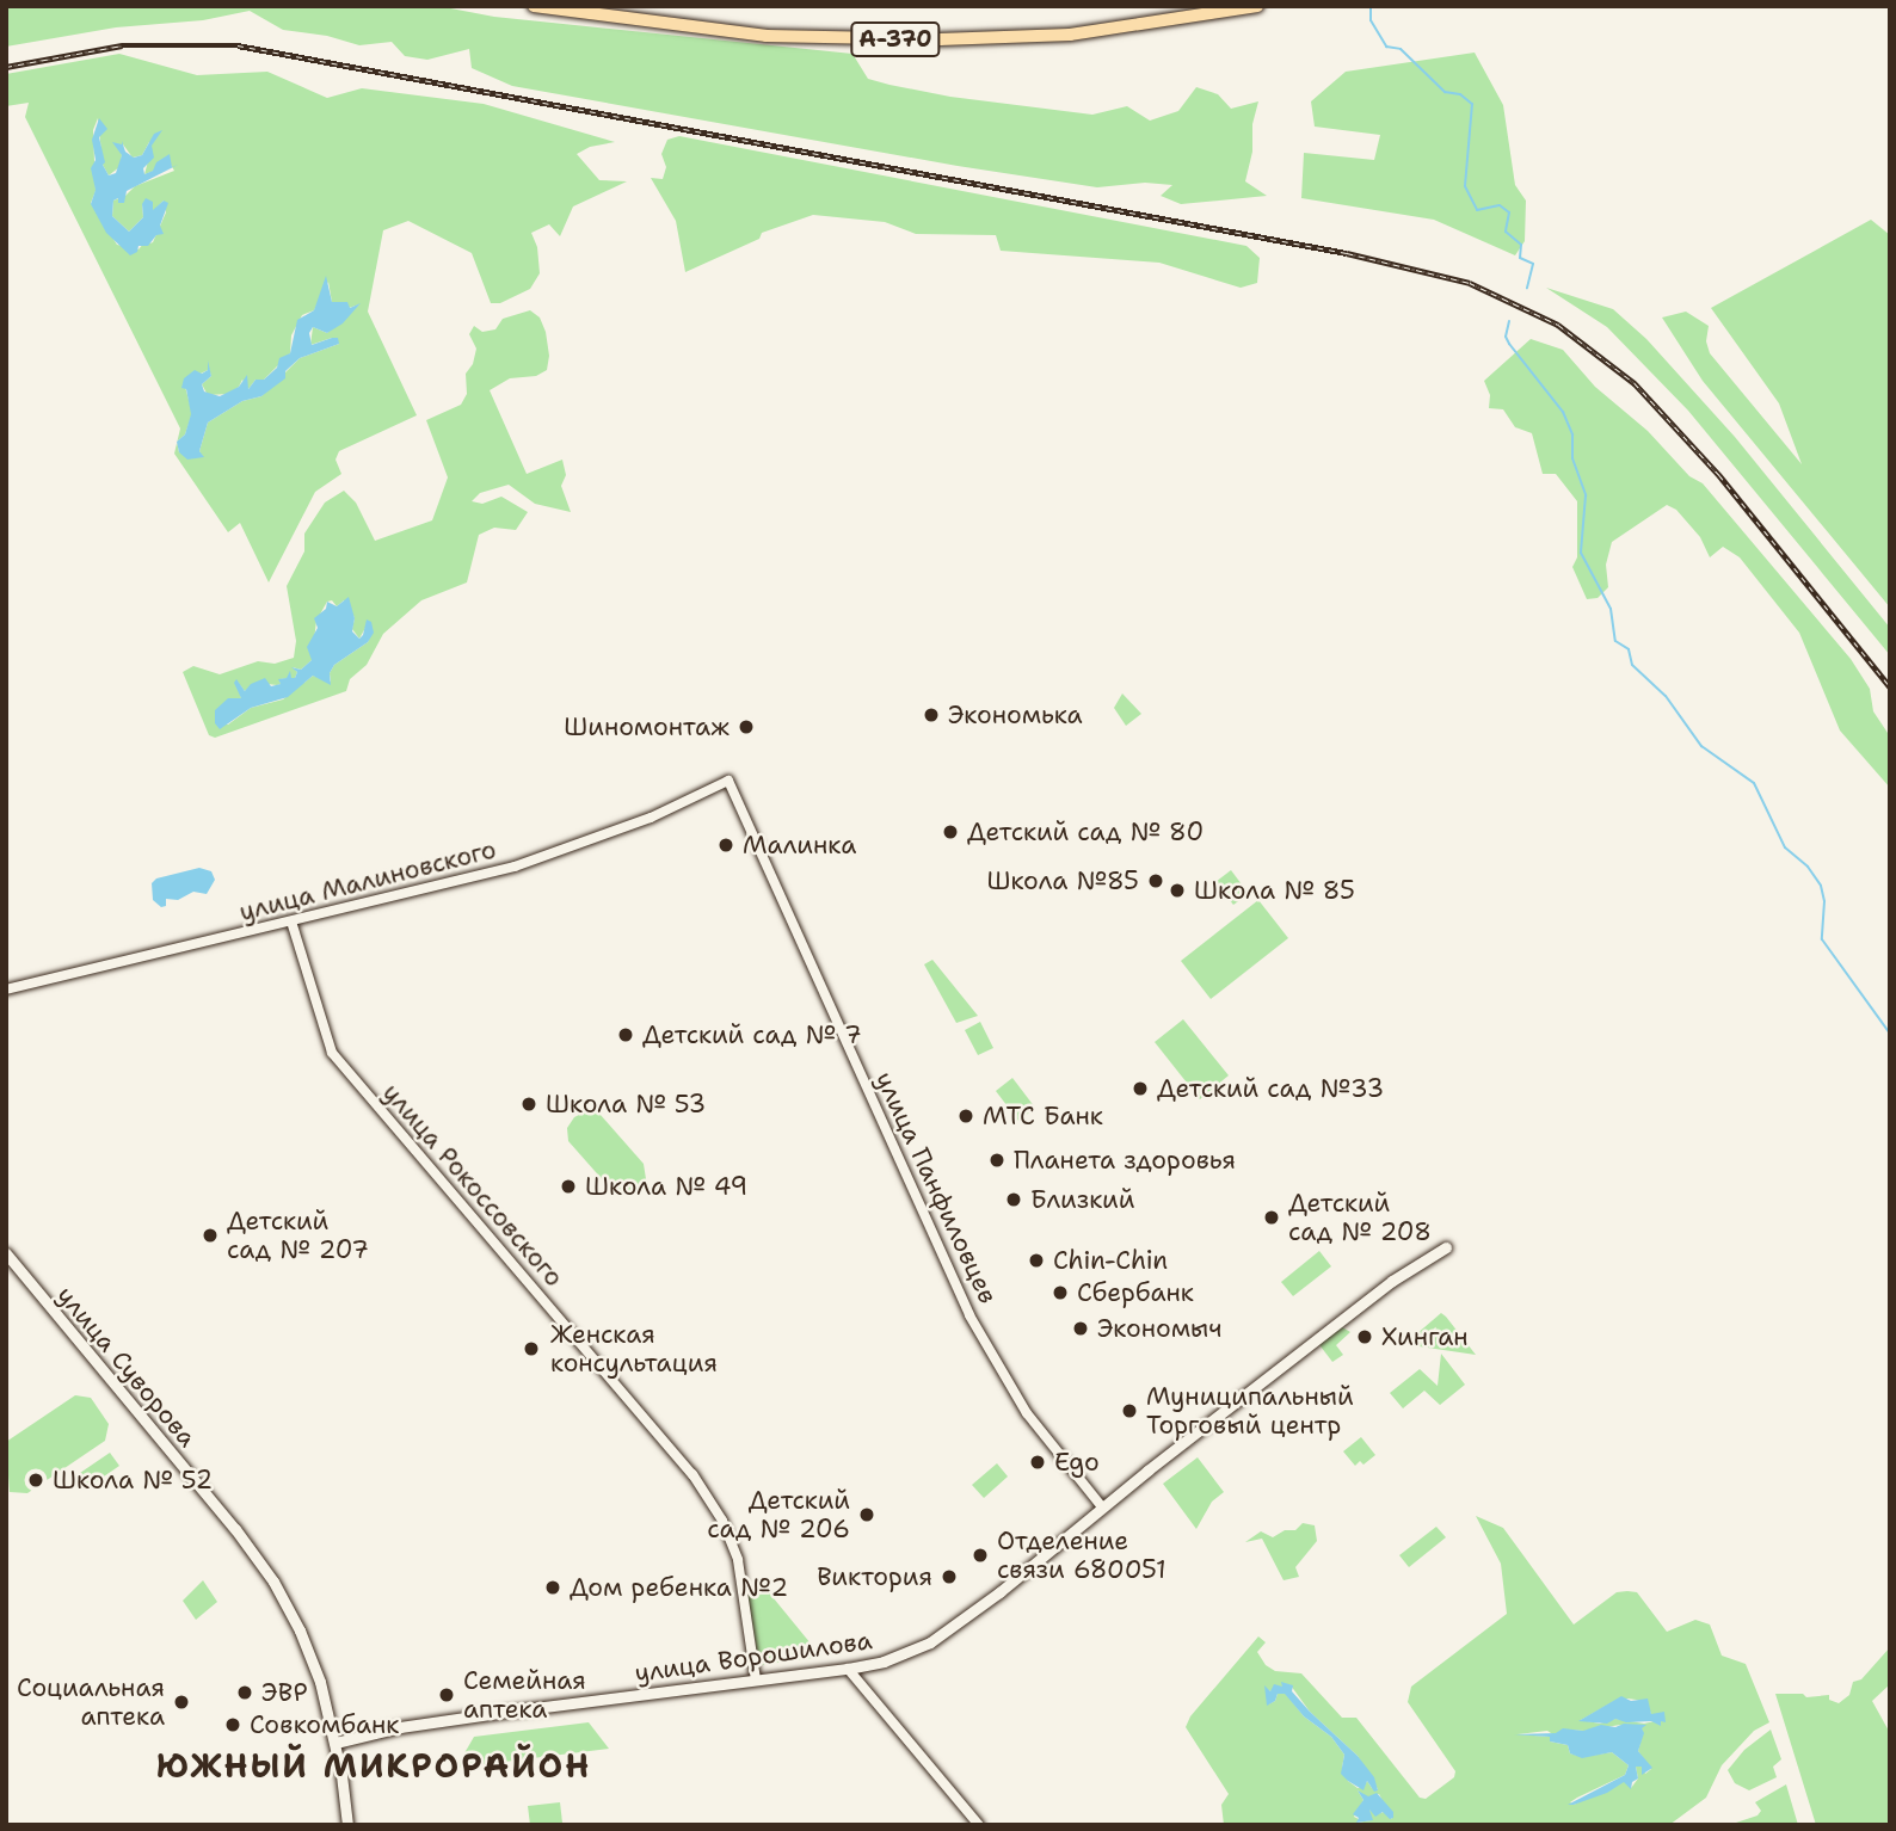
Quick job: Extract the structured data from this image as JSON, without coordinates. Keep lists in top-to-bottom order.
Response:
{
  "streets": {
    "highway": ["А-370"],
    "main road": ["улица Суворова", "улица Ворошилова"],
    "street": ["улица Малиновского", "улица Рокоссовского", "улица Панфиловцев"]
  },
  "crossings": [
    ["улица Малиновского", "улица Рокоссовского"],
    ["улица Малиновского", "улица Панфиловцев"],
    ["улица Рокоссовского", "улица Ворошилова"],
    ["улица Панфиловцев", "улица Ворошилова"],
    ["улица Суворова", "улица Ворошилова"]
  ],
  "districts": ["ЮЖНЫЙ МИКРОРАЙОН"],
  "places": [
    "Экономька",
    "Шиномонтаж",
    "Детский сад № 80",
    "Малинка",
    "Школа №85",
    "Школа № 85",
    "Детский сад № 7",
    "Детский сад №33",
    "Школа № 53",
    "МТС Банк",
    "Планета здоровья",
    "Школа № 49",
    "Близкий",
    "Детский сад № 208",
    "Детский сад № 207",
    "Chin-Chin",
    "Сбербанк",
    "Экономыч",
    "Хинган",
    "Женская консультация",
    "Муниципальный Торговый центр",
    "Ego",
    "Школа № 52",
    "Детский сад № 206",
    "Отделение связи 680051",
    "Виктория",
    "Дом ребенка №2",
    "ЭВР",
    "Семейная аптека",
    "Социальная аптека",
    "Совкомбанк"
  ]
}
